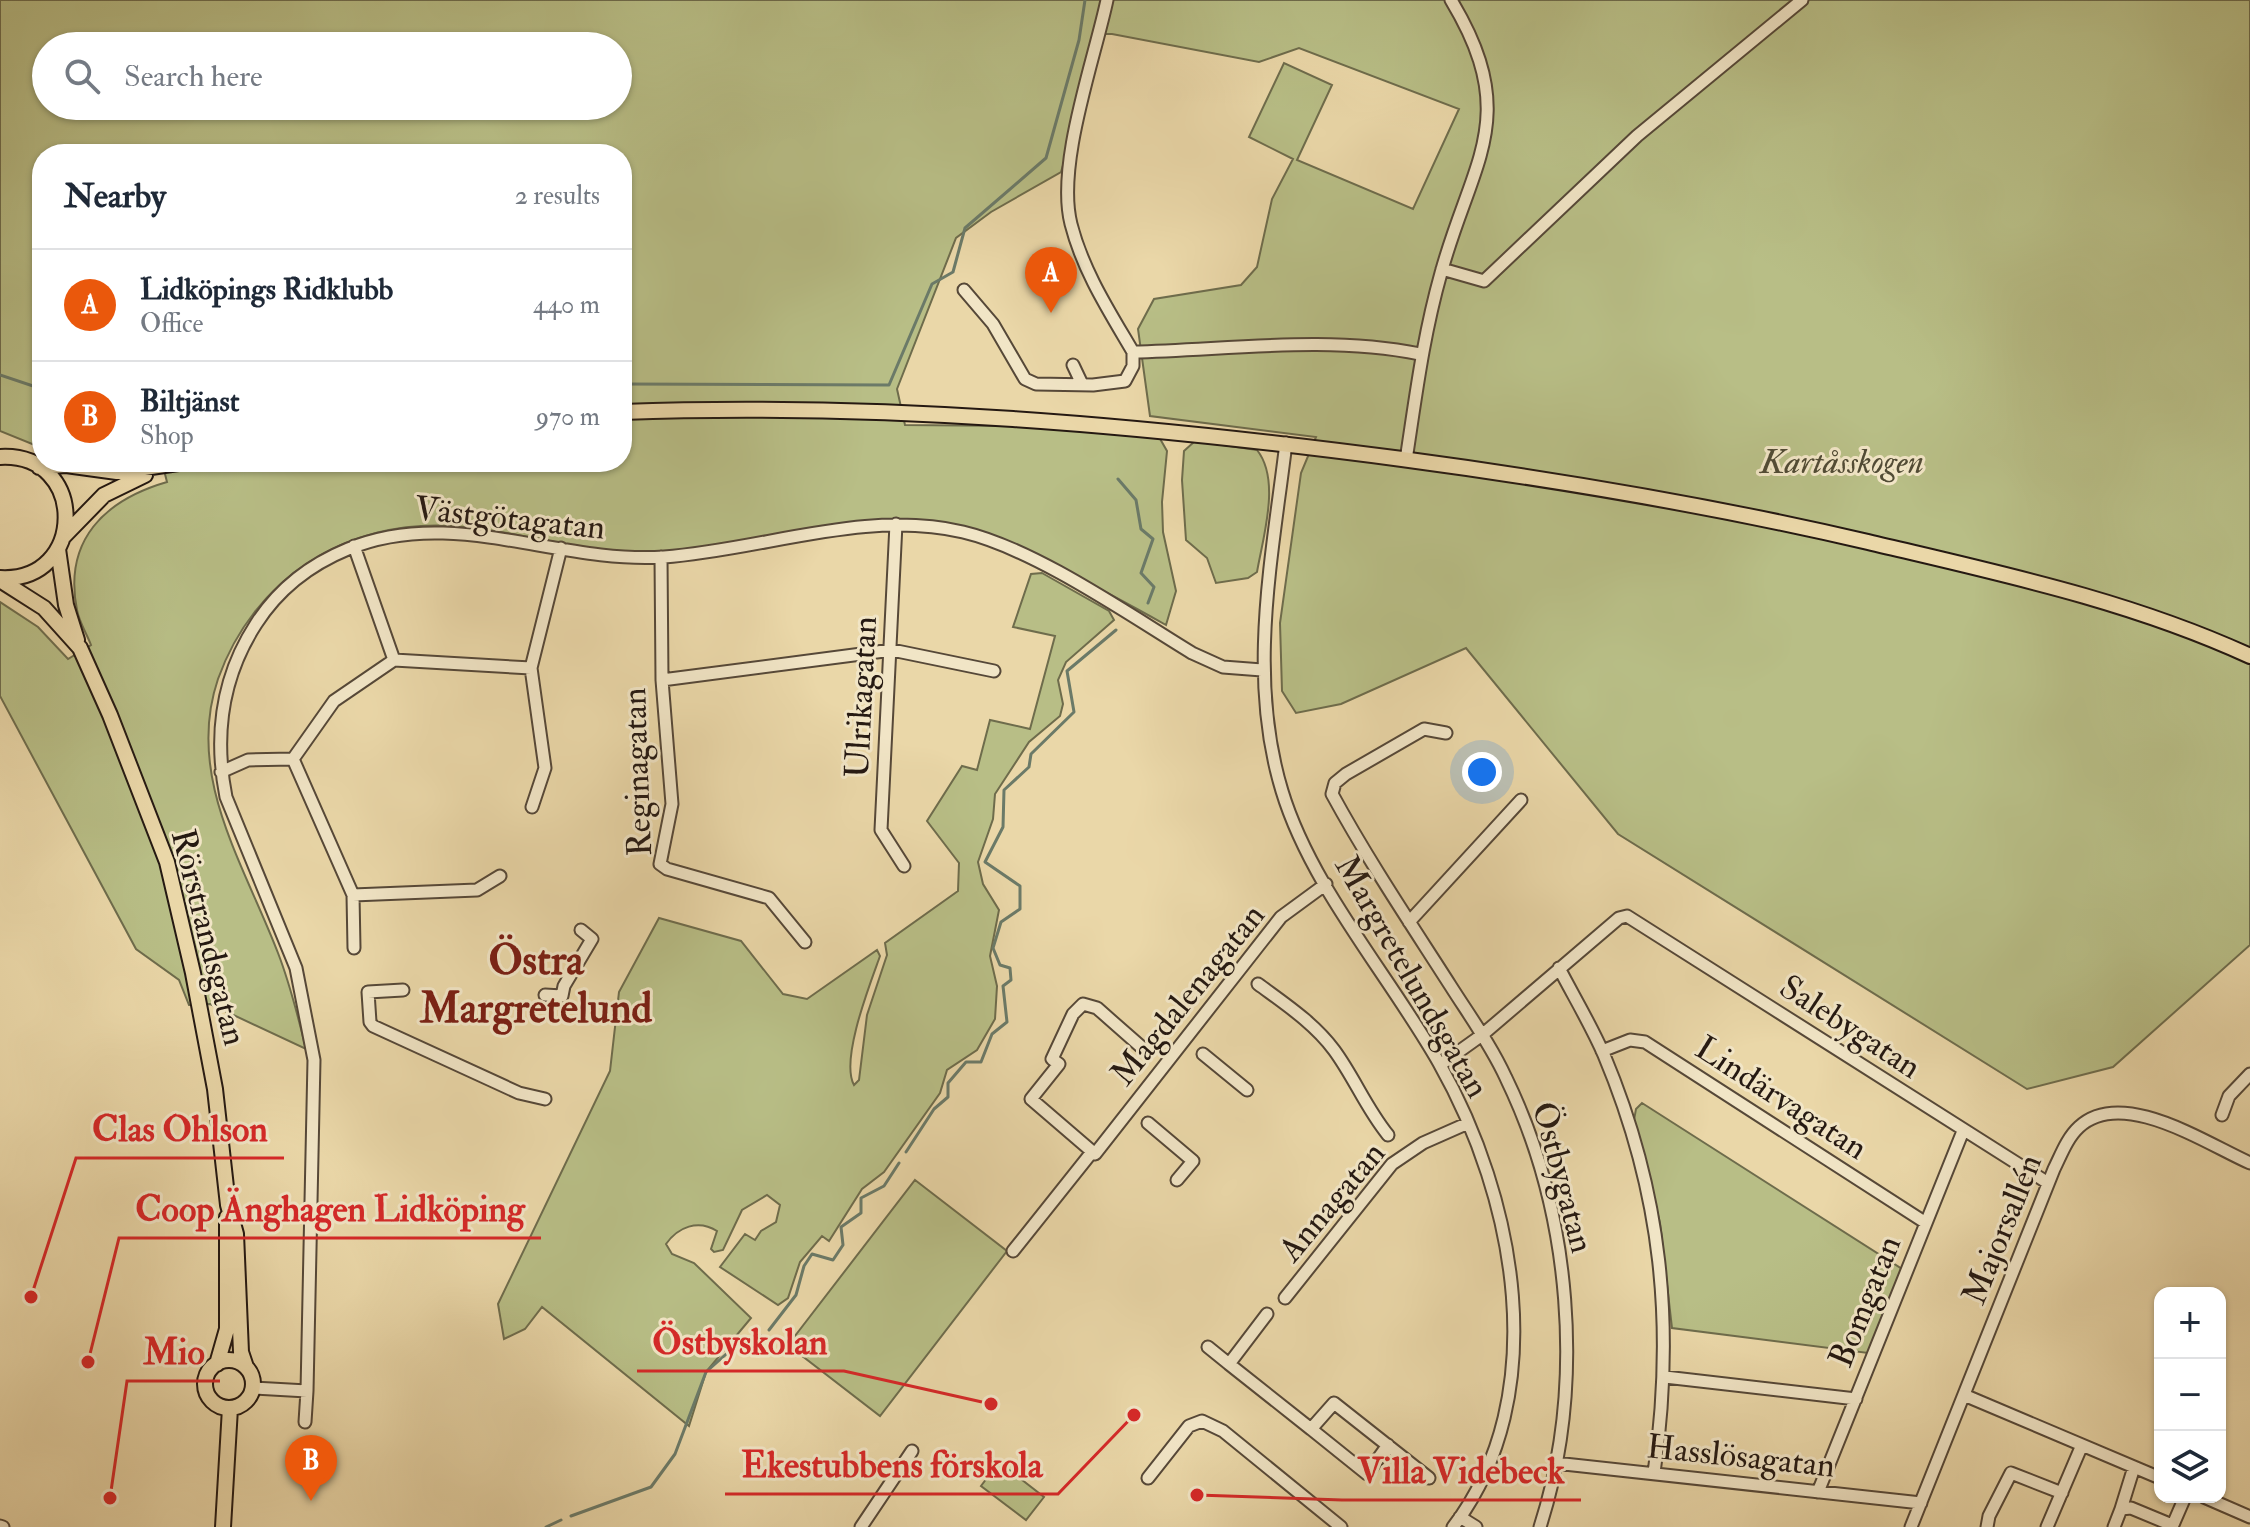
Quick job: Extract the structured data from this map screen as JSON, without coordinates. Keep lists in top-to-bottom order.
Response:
{
  "streets": {
    "main road": ["Rörstrandsgatan"],
    "street": [
      "Västgötagatan",
      "Ulrikagatan",
      "Reginagatan",
      "Margretelundsgatan",
      "Magdalenagatan",
      "Salebygatan",
      "Lindärvagatan",
      "Östbygatan",
      "Annagatan",
      "Majorsallén",
      "Bomgatan",
      "Hasslösagatan"
    ]
  },
  "crossings": [
    ["Västgötagatan", "Ulrikagatan"],
    ["Västgötagatan", "Reginagatan"],
    ["Västgötagatan", "Margretelundsgatan"],
    ["Margretelundsgatan", "Magdalenagatan"],
    ["Margretelundsgatan", "Annagatan"],
    ["Salebygatan", "Majorsallén"],
    ["Salebygatan", "Bomgatan"],
    ["Lindärvagatan", "Bomgatan"],
    ["Östbygatan", "Hasslösagatan"],
    ["Majorsallén", "Hasslösagatan"],
    ["Bomgatan", "Hasslösagatan"]
  ],
  "districts": ["Östra Margretelund"],
  "parks": ["Kartåsskogen"],
  "places": [
    "Clas Ohlson",
    "Coop Änghagen Lidköping",
    "Östbyskolan",
    "Ekestubbens förskola",
    "Villa Videbeck",
    "Mio"
  ],
  "page": {
    "search": "Search here",
    "heading": ["Nearby", "2 results"],
    "pins": ["A", "B"],
    "list": [
      {
        "mark": "A",
        "name": "Lidköpings Ridklubb",
        "note": "Office",
        "value": "440 m"
      },
      {
        "mark": "B",
        "name": "Biltjänst",
        "note": "Shop",
        "value": "970 m"
      }
    ],
    "map_buttons": ["+", "−"]
  }
}
